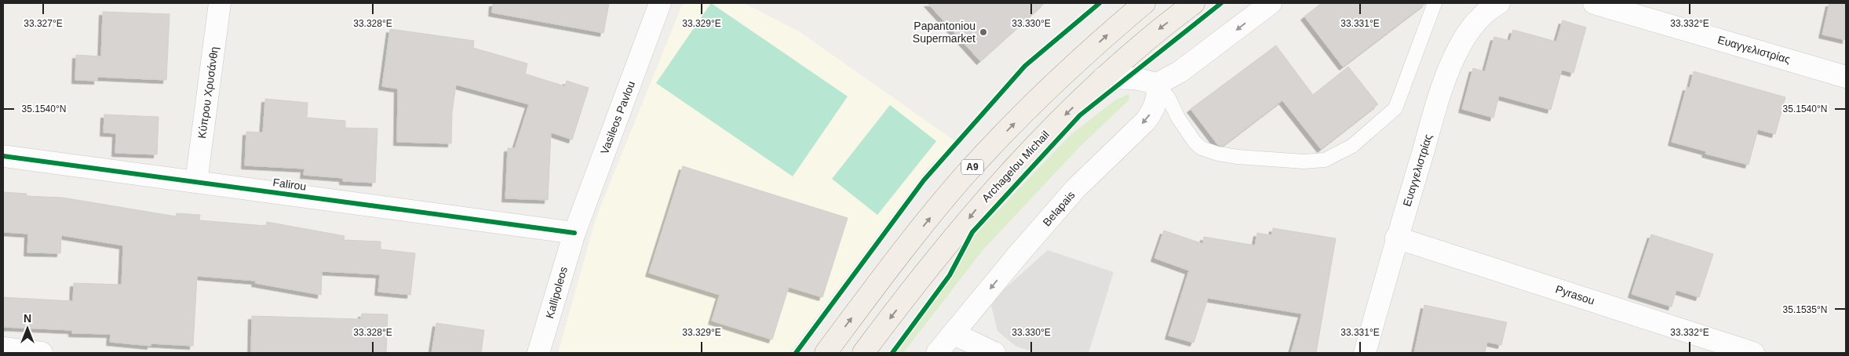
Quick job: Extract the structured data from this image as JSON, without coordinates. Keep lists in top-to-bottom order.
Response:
{
  "streets": {
    "main road": ["Archagelou Michail", "A9"],
    "street": [
      "Ευαγγελιστρίας",
      "Κύπρου Χρυσάνθη",
      "Vasileos Pavlou",
      "Falirou",
      "Belapais",
      "Kallipoleos",
      "Pyrasou"
    ]
  },
  "crossings": [
    ["Ευαγγελιστρίας", "Pyrasou"],
    ["Κύπρου Χρυσάνθη", "Falirou"],
    ["Vasileos Pavlou", "Falirou"],
    ["Vasileos Pavlou", "Kallipoleos"],
    ["Falirou", "Kallipoleos"]
  ],
  "one_way": ["Belapais"],
  "places": ["Papantoniou Supermarket"],
  "north": "top",
  "coordinates": [
    "33.327°E",
    "33.328°E",
    "33.329°E",
    "33.330°E",
    "33.331°E",
    "33.332°E",
    "35.1540°N",
    "35.1535°N"
  ]
}
